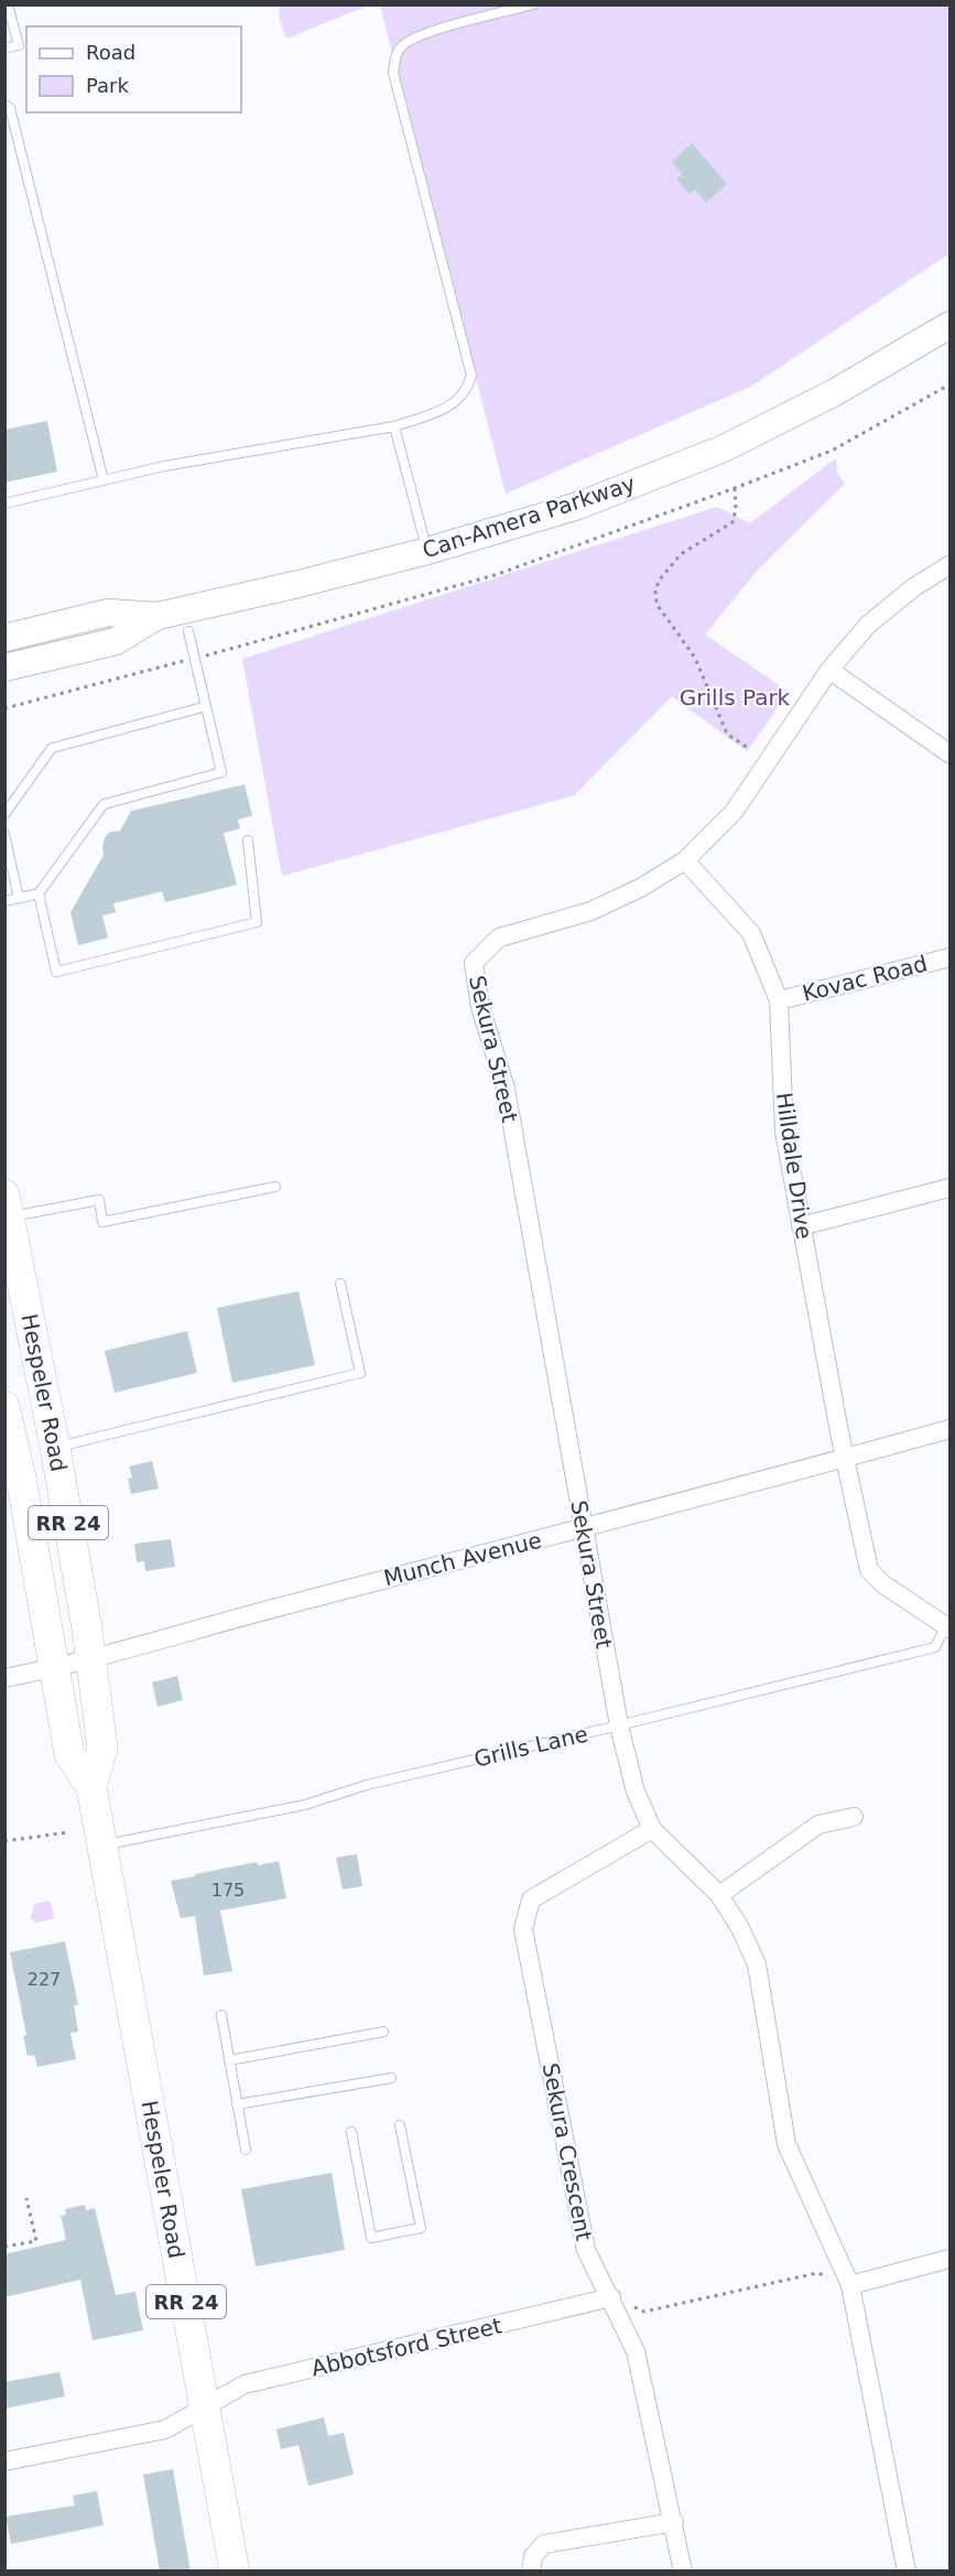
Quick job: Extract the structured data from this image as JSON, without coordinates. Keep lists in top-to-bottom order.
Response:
{
  "streets": {
    "main road": ["Can-Amera Parkway", "Hespeler Road", "RR 24"],
    "street": [
      "Kovac Road",
      "Sekura Street",
      "Hilldale Drive",
      "Munch Avenue",
      "Sekura Crescent",
      "Abbotsford Street"
    ],
    "lane": ["Grills Lane"]
  },
  "crossings": [
    ["Kovac Road", "Hilldale Drive"],
    ["Sekura Street", "Hilldale Drive"],
    ["Sekura Street", "Munch Avenue"],
    ["Sekura Street", "Grills Lane"],
    ["Hilldale Drive", "Munch Avenue"],
    ["Hilldale Drive", "Grills Lane"],
    ["Hespeler Road", "Munch Avenue"],
    ["Hespeler Road", "Grills Lane"],
    ["Hespeler Road", "Abbotsford Street"],
    ["Sekura Crescent", "Abbotsford Street"]
  ],
  "parks": ["Grills Park"],
  "house_numbers": ["175", "227"],
  "legend": ["Road", "Park"]
}
